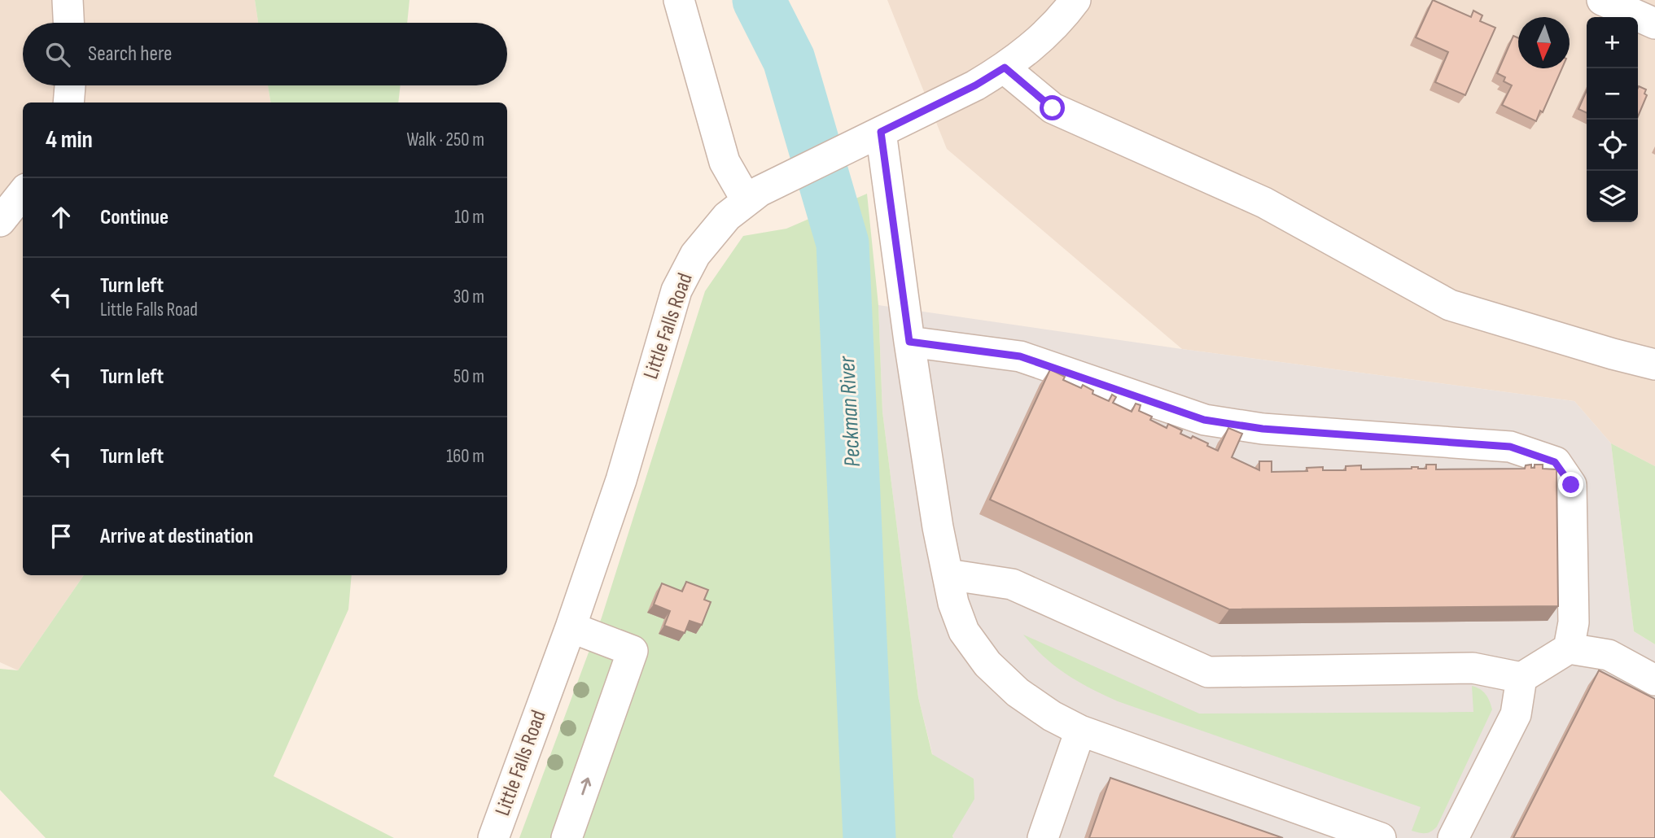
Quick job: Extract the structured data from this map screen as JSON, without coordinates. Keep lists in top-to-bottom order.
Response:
{
  "streets": {
    "street": ["Little Falls Road"]
  },
  "water": ["Peckman River"],
  "north": "bottom",
  "page": {
    "map_buttons": ["+", "−"],
    "search": "Search here",
    "heading": ["4 min", "Walk · 250 m"],
    "list": [
      ["Continue", "10 m"],
      ["Turn left", "Little Falls Road", "30 m"],
      ["Turn left", "50 m"],
      ["Turn left", "160 m"],
      "Arrive at destination"
    ]
  }
}
